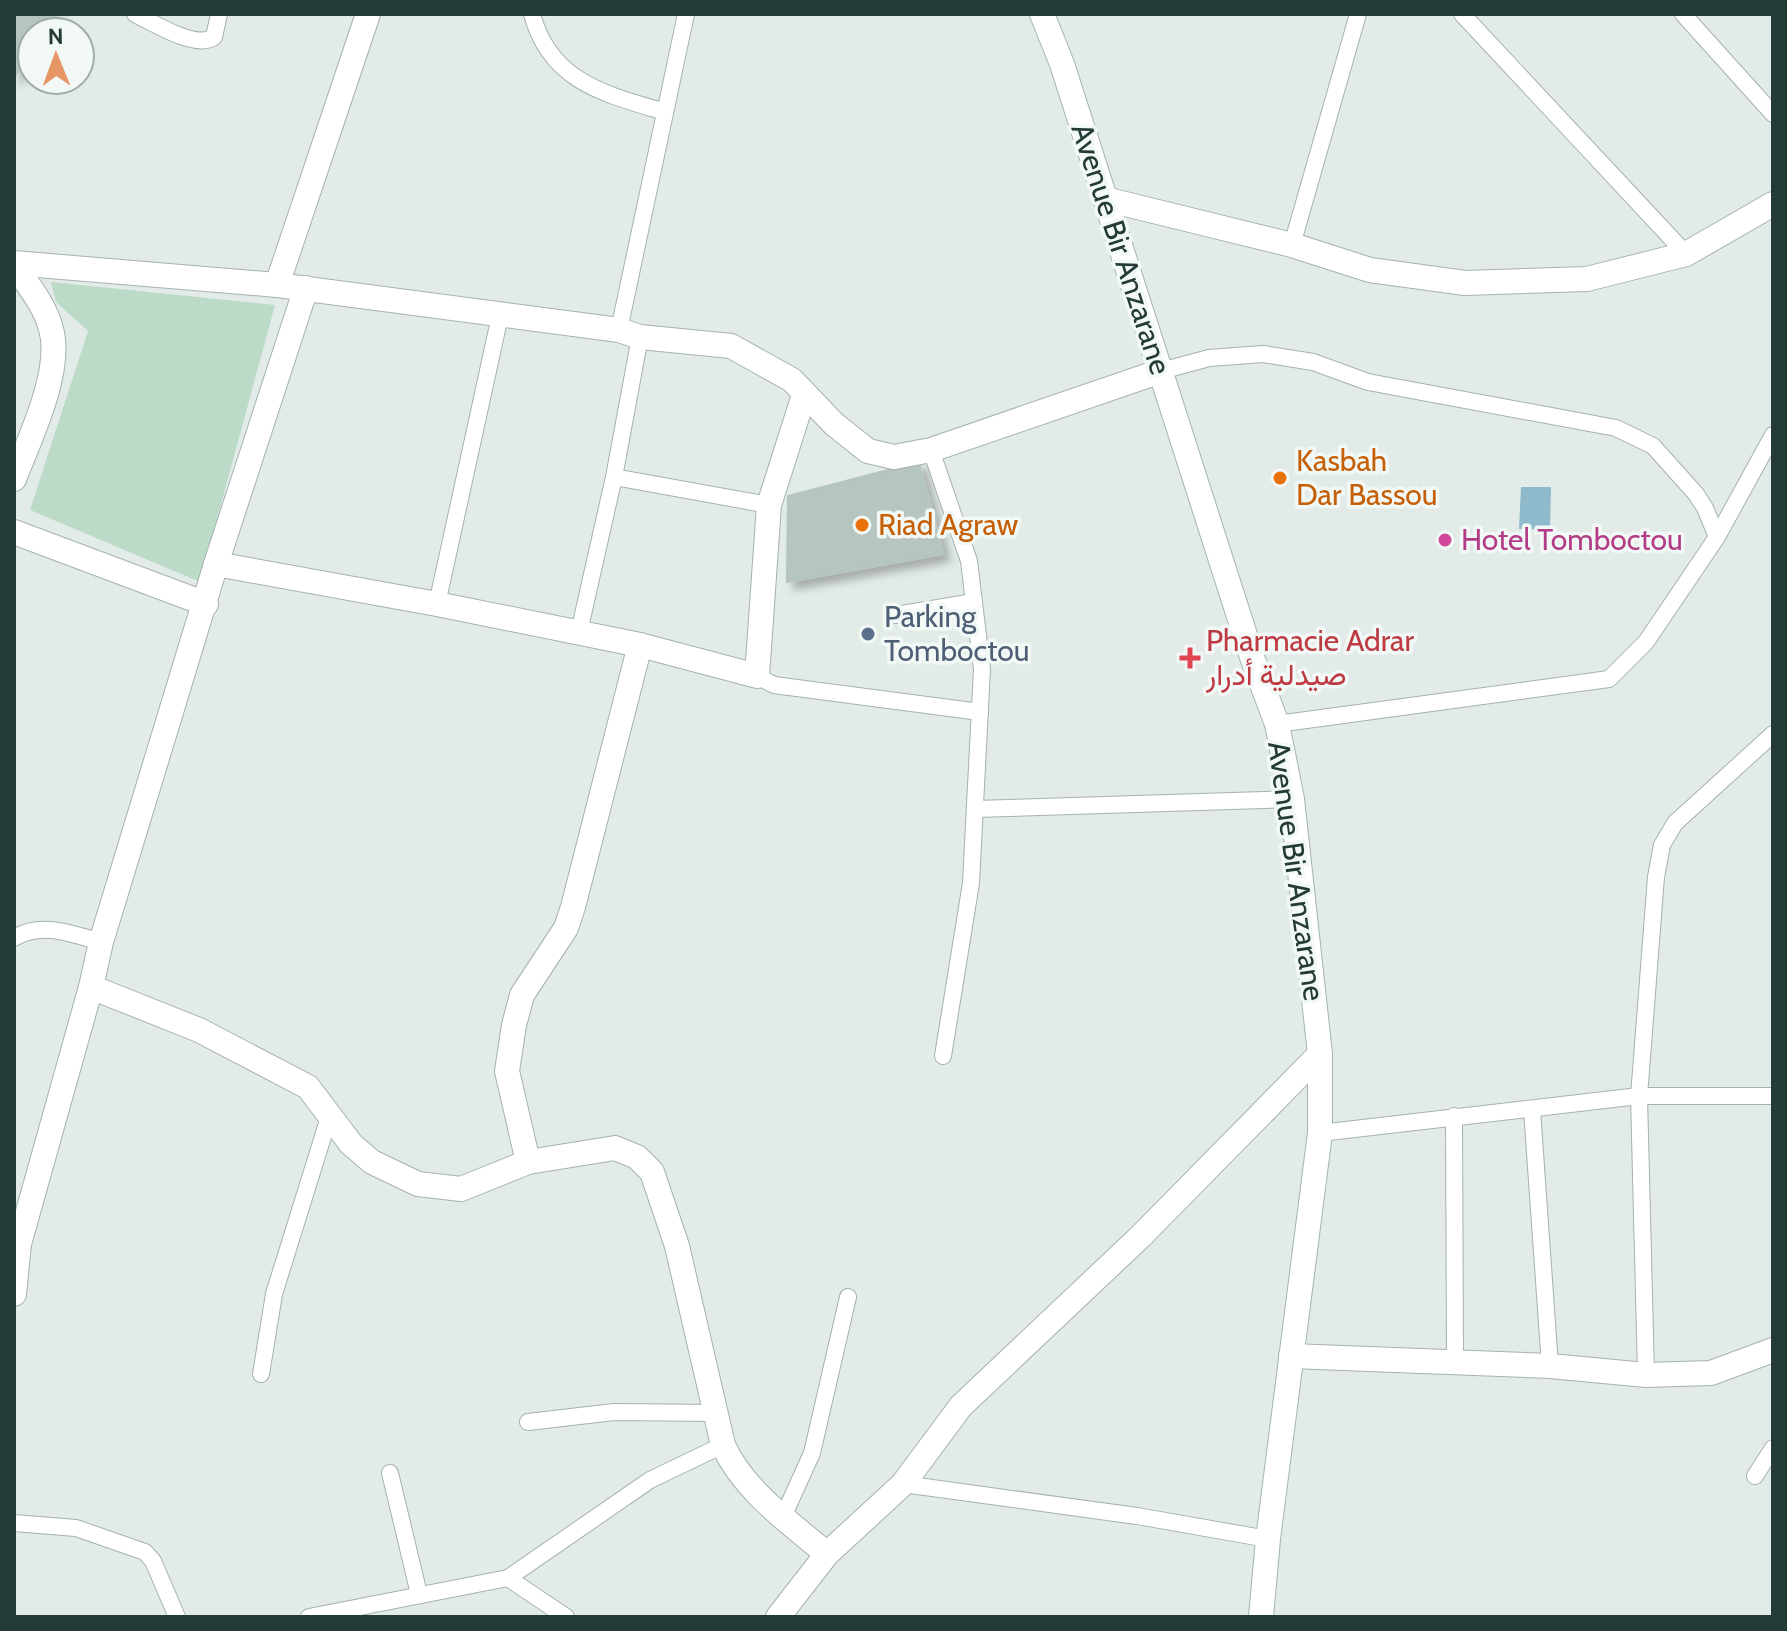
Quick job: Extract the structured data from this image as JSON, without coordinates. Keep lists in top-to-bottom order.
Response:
{
  "streets": {
    "street": ["Avenue Bir Anzarane"]
  },
  "places": {
    "other": [
      "Kasbah Dar Bassou",
      "Riad Agraw",
      "Hotel Tomboctou",
      "Parking Tomboctou"
    ],
    "health": ["Pharmacie Adrar صيدلية أدرار"]
  },
  "north": "top"
}
